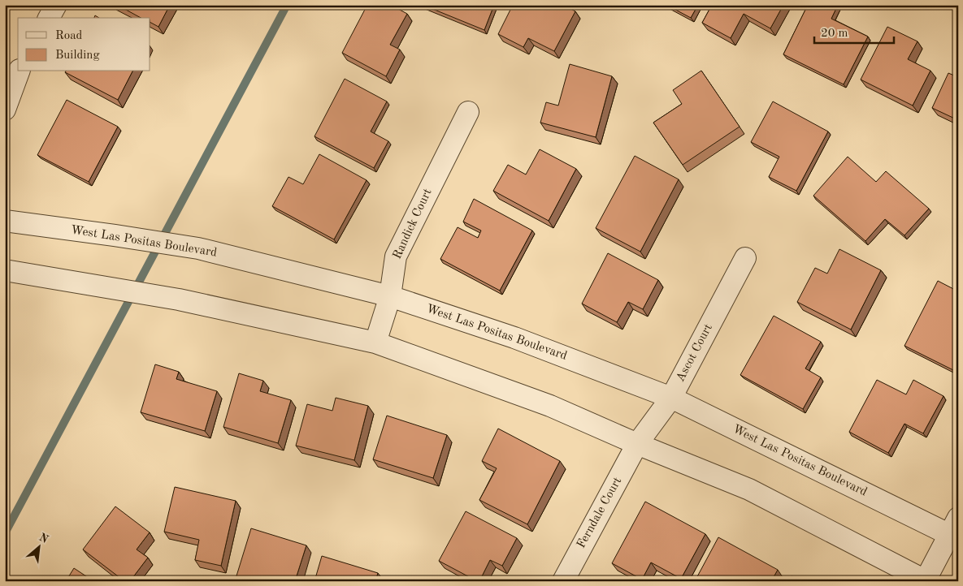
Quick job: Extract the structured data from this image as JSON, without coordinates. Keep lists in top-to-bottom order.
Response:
{
  "streets": {
    "street": [
      "Randick Court",
      "West Las Positas Boulevard",
      "Ascot Court",
      "Ferndale Court"
    ]
  },
  "crossings": [
    ["Randick Court", "West Las Positas Boulevard"],
    ["West Las Positas Boulevard", "Ascot Court"],
    ["Ascot Court", "Ferndale Court"]
  ],
  "legend": ["Road", "Building"],
  "scale_bar": "20 m",
  "north": "top right"
}
